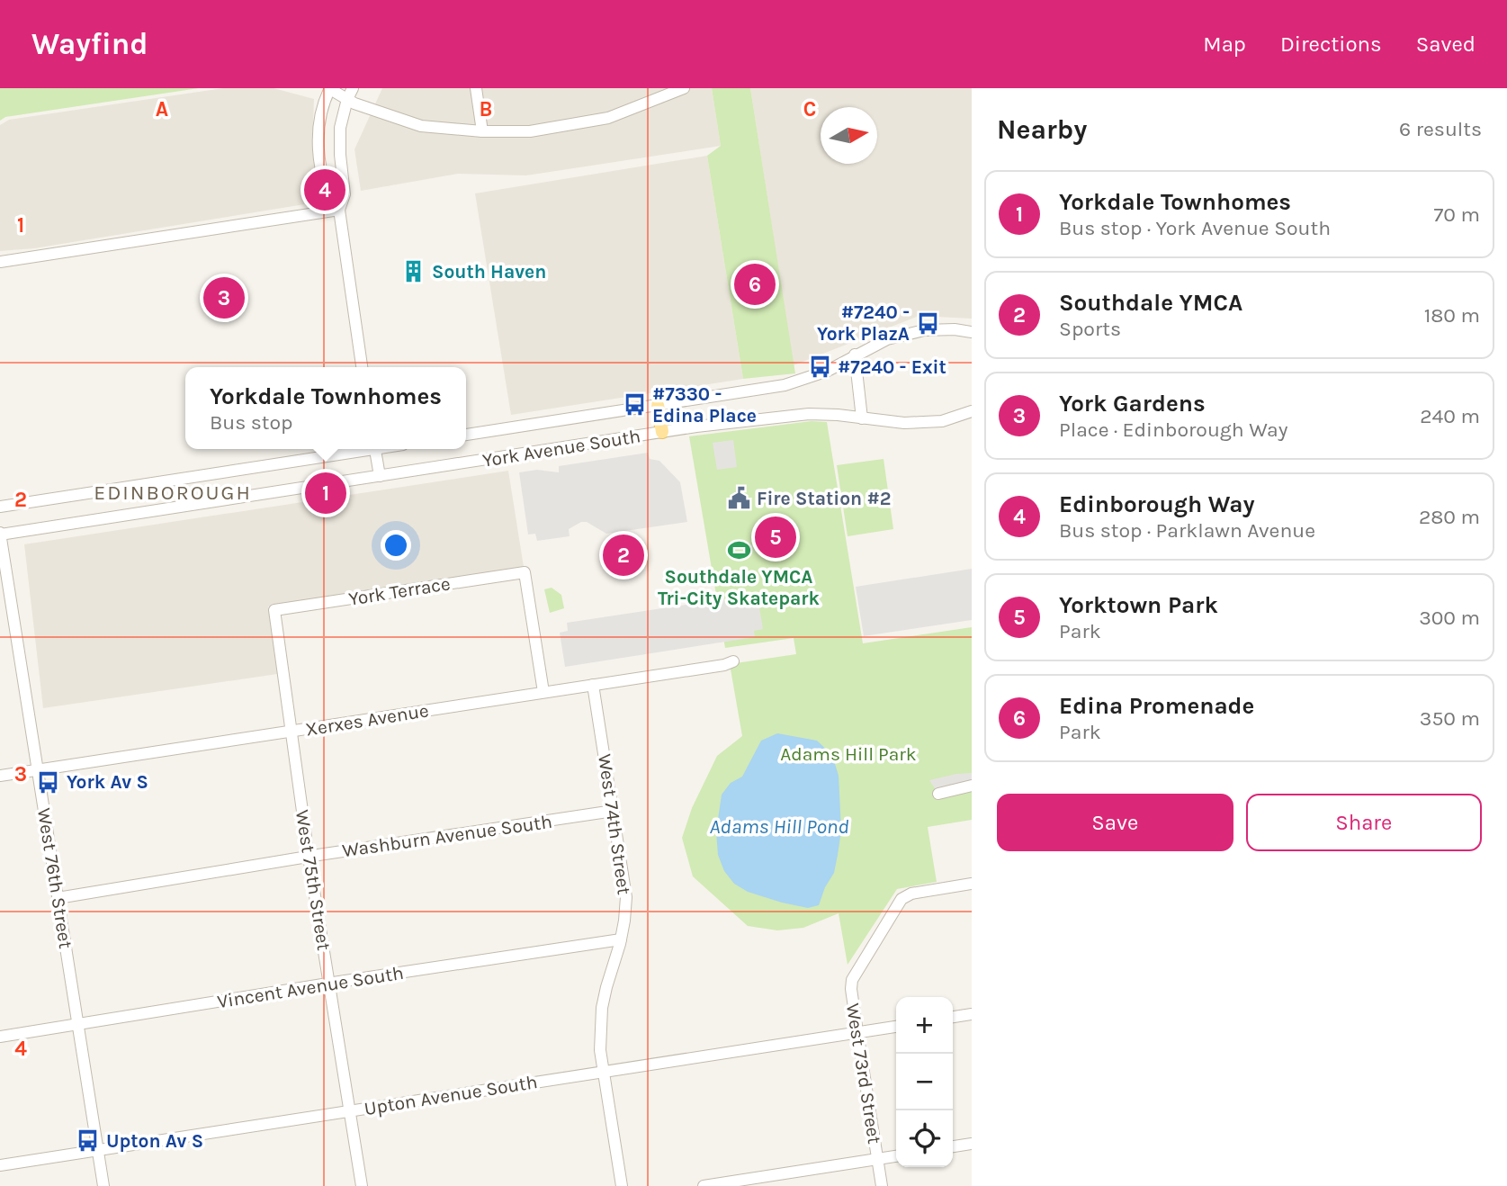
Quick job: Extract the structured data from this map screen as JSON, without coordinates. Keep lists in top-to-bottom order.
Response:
{
  "streets": {
    "street": [
      "York Avenue South",
      "York Terrace",
      "Xerxes Avenue",
      "West 74th Street",
      "Washburn Avenue South",
      "West 76th Street",
      "West 75th Street",
      "Vincent Avenue South",
      "West 73rd Street",
      "Upton Avenue South"
    ]
  },
  "crossings": [
    ["York Avenue South", "West 76th Street"],
    ["York Terrace", "Xerxes Avenue"],
    ["York Terrace", "West 75th Street"],
    ["Xerxes Avenue", "West 74th Street"],
    ["Xerxes Avenue", "West 76th Street"],
    ["Xerxes Avenue", "West 75th Street"],
    ["West 74th Street", "Washburn Avenue South"],
    ["West 74th Street", "Vincent Avenue South"],
    ["West 74th Street", "Upton Avenue South"],
    ["Washburn Avenue South", "West 76th Street"],
    ["Washburn Avenue South", "West 75th Street"],
    ["West 76th Street", "Vincent Avenue South"],
    ["West 76th Street", "Upton Avenue South"],
    ["West 75th Street", "Vincent Avenue South"],
    ["West 75th Street", "Upton Avenue South"],
    ["West 73rd Street", "Upton Avenue South"]
  ],
  "districts": ["EDINBOROUGH"],
  "water": ["Adams Hill Pond"],
  "parks": ["Adams Hill Park"],
  "places": {
    "building": ["South Haven"],
    "bus stop": [
      "#7240 - York PlazA",
      "#7240 - Exit",
      "#7330 - Edina Place",
      "York Av S",
      "Upton Av S"
    ],
    "public building": ["Fire Station #2"],
    "sports": ["Southdale YMCA Tri-City Skatepark"]
  },
  "north": "right",
  "page": {
    "header": "Wayfind",
    "nav": ["Map", "Directions", "Saved"],
    "heading": ["Nearby", "6 results"],
    "pins": [
      "4",
      "6",
      "3",
      "1",
      "5",
      "2"
    ],
    "list": [
      {
        "mark": "1",
        "name": "Yorkdale Townhomes",
        "note": "Bus stop · York Avenue South",
        "value": "70 m"
      },
      {
        "mark": "2",
        "name": "Southdale YMCA",
        "note": "Sports",
        "value": "180 m"
      },
      {
        "mark": "3",
        "name": "York Gardens",
        "note": "Place · Edinborough Way",
        "value": "240 m"
      },
      {
        "mark": "4",
        "name": "Edinborough Way",
        "note": "Bus stop · Parklawn Avenue",
        "value": "280 m"
      },
      {
        "mark": "5",
        "name": "Yorktown Park",
        "note": "Park",
        "value": "300 m"
      },
      {
        "mark": "6",
        "name": "Edina Promenade",
        "note": "Park",
        "value": "350 m"
      }
    ],
    "popup": ["Yorkdale Townhomes", "Bus stop"],
    "buttons": ["Save", "Share"],
    "map_buttons": ["+", "−"]
  },
  "grid": {
    "columns": ["A", "B", "C"],
    "rows": [
      "1",
      "2",
      "3",
      "4"
    ]
  }
}
